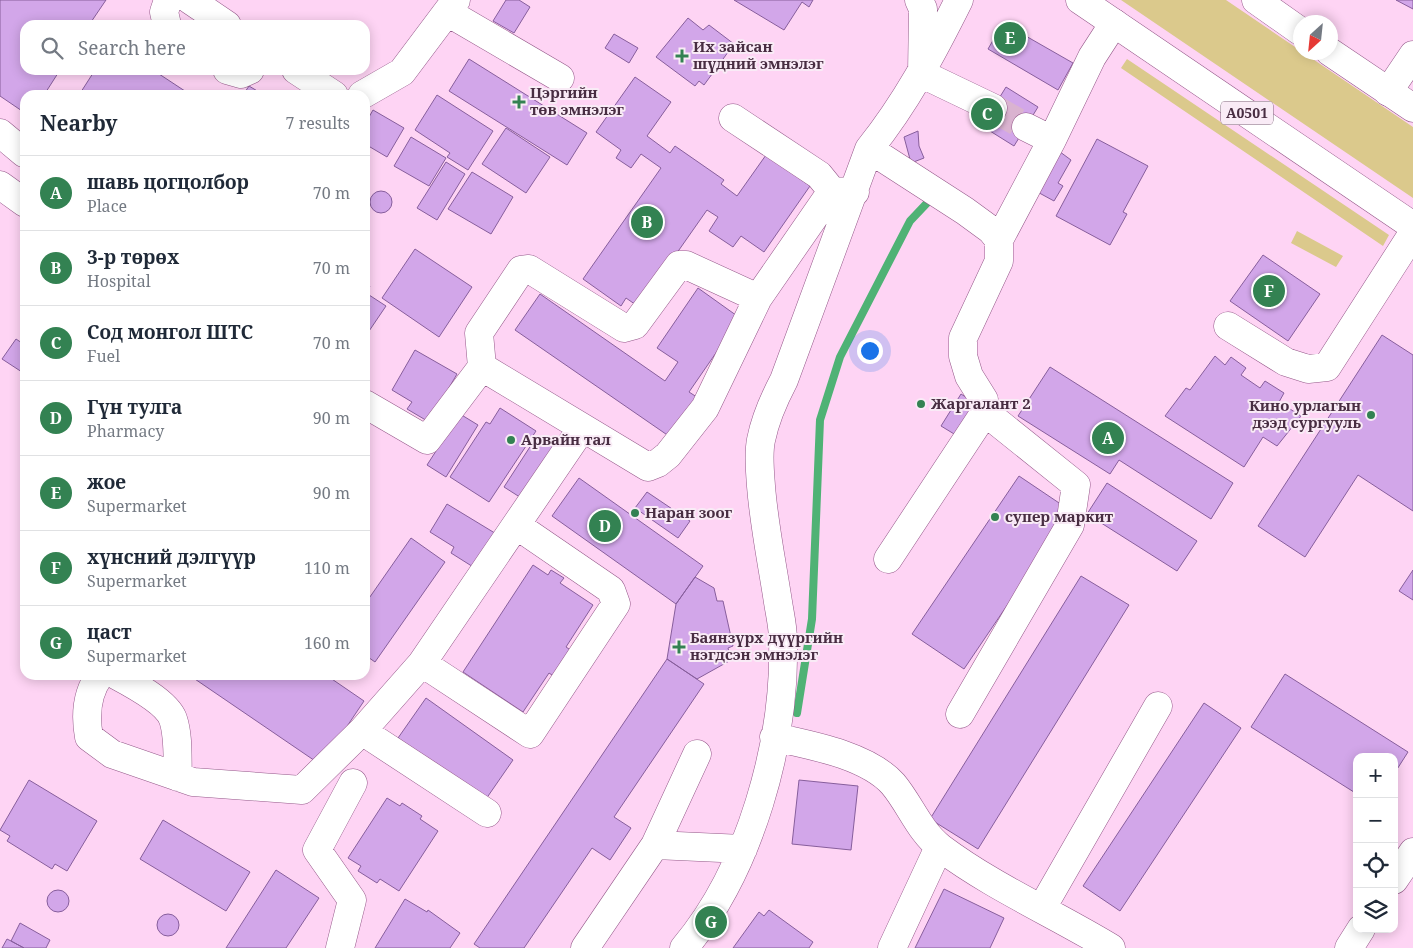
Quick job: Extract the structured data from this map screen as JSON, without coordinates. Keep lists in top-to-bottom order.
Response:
{
  "streets": {
    "main road": ["A0501"]
  },
  "places": {
    "health": ["Их зайсан шүдний эмнэлэг", "Цэргийн төв эмнэлэг", "Баянзүрх дүүргийн нэгдсэн эмнэлэг"],
    "other": [
      "Жаргалант 2",
      "Кино урлагын дээд сургууль",
      "Арвайн тал",
      "Наран зоог",
      "супер маркит"
    ]
  },
  "north": "bottom left",
  "page": {
    "pins": [
      "E",
      "C",
      "B",
      "F",
      "A",
      "D",
      "G"
    ],
    "search": "Search here",
    "heading": ["Nearby", "7 results"],
    "list": [
      {
        "mark": "A",
        "name": "шавь цогцолбор",
        "note": "Place",
        "value": "70 m"
      },
      {
        "mark": "B",
        "name": "3-р төрөх",
        "note": "Hospital",
        "value": "70 m"
      },
      {
        "mark": "C",
        "name": "Сод монгол ШТС",
        "note": "Fuel",
        "value": "70 m"
      },
      {
        "mark": "D",
        "name": "Гүн тулга",
        "note": "Pharmacy",
        "value": "90 m"
      },
      {
        "mark": "E",
        "name": "жое",
        "note": "Supermarket",
        "value": "90 m"
      },
      {
        "mark": "F",
        "name": "хүнсний дэлгүүр",
        "note": "Supermarket",
        "value": "110 m"
      },
      {
        "mark": "G",
        "name": "цаст",
        "note": "Supermarket",
        "value": "160 m"
      }
    ],
    "map_buttons": ["+", "−"]
  }
}
